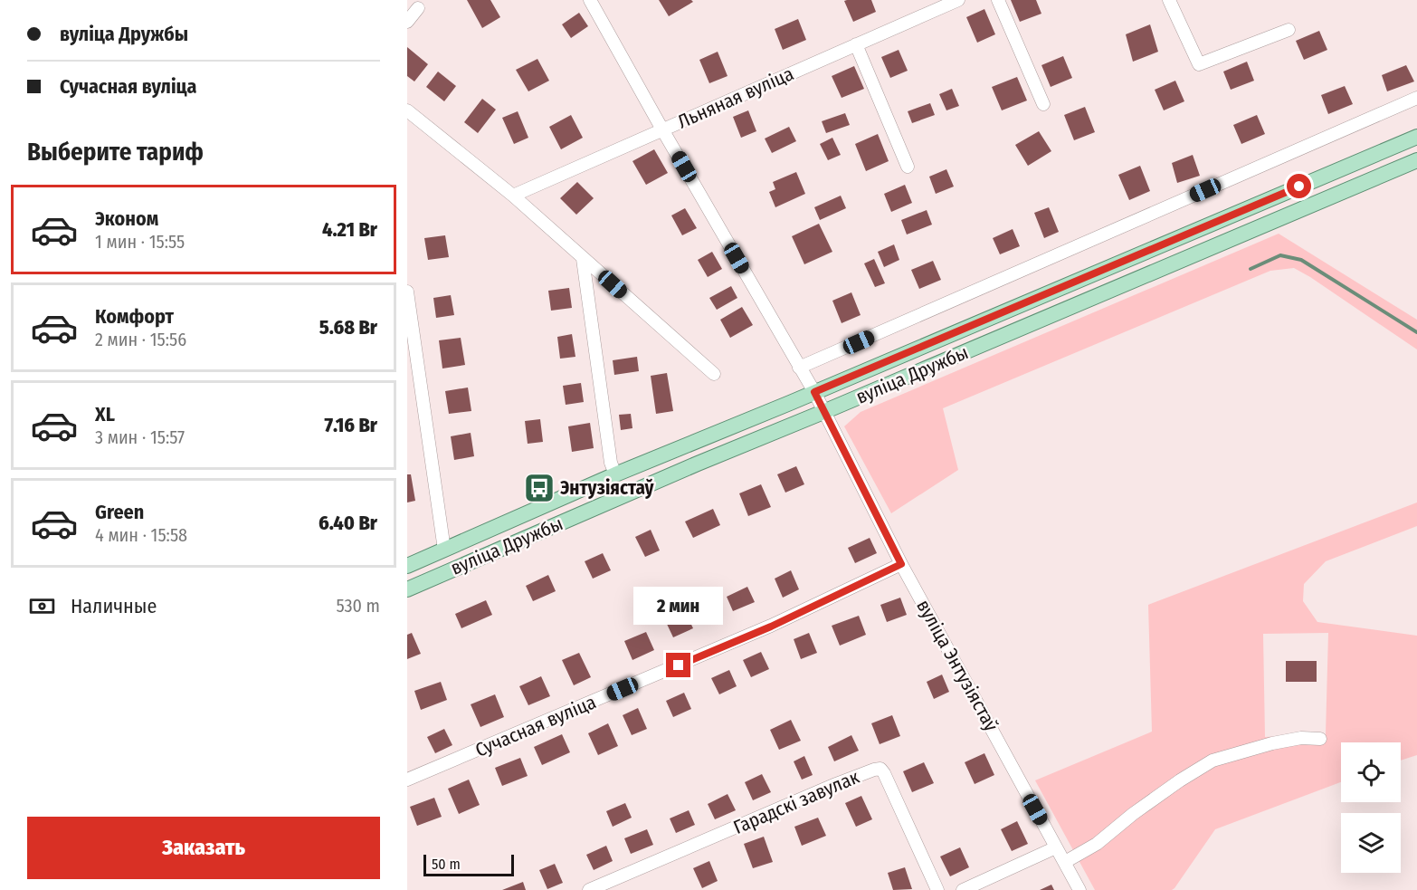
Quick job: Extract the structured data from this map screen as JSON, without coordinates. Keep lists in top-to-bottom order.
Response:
{
  "streets": {
    "main road": ["вуліца Дружбы"],
    "street": [
      "Льняная вуліца",
      "вуліца Энтузіястаў",
      "Сучасная вуліца",
      "Гарадскі завулак"
    ]
  },
  "crossings": [
    ["вуліца Дружбы", "вуліца Энтузіястаў"],
    ["вуліца Энтузіястаў", "Сучасная вуліца"]
  ],
  "places": {
    "bus stop": ["Энтузіястаў"]
  },
  "scale_bar": "50 m",
  "page": {
    "banner": ["вуліца Дружбы", "Сучасная вуліца"],
    "heading": "Выберите тариф",
    "list": [
      {
        "name": "Эконом",
        "note": "1 мин · 15:55",
        "value": "4.21 Br"
      },
      {
        "name": "Комфорт",
        "note": "2 мин · 15:56",
        "value": "5.68 Br"
      },
      {
        "name": "XL",
        "note": "3 мин · 15:57",
        "value": "7.16 Br"
      },
      {
        "name": "Green",
        "note": "4 мин · 15:58",
        "value": "6.40 Br"
      }
    ],
    "pay": ["Наличные", "530 m"],
    "bubble": "2 мин",
    "buttons": "Заказать",
    "scale": "50 m"
  }
}
